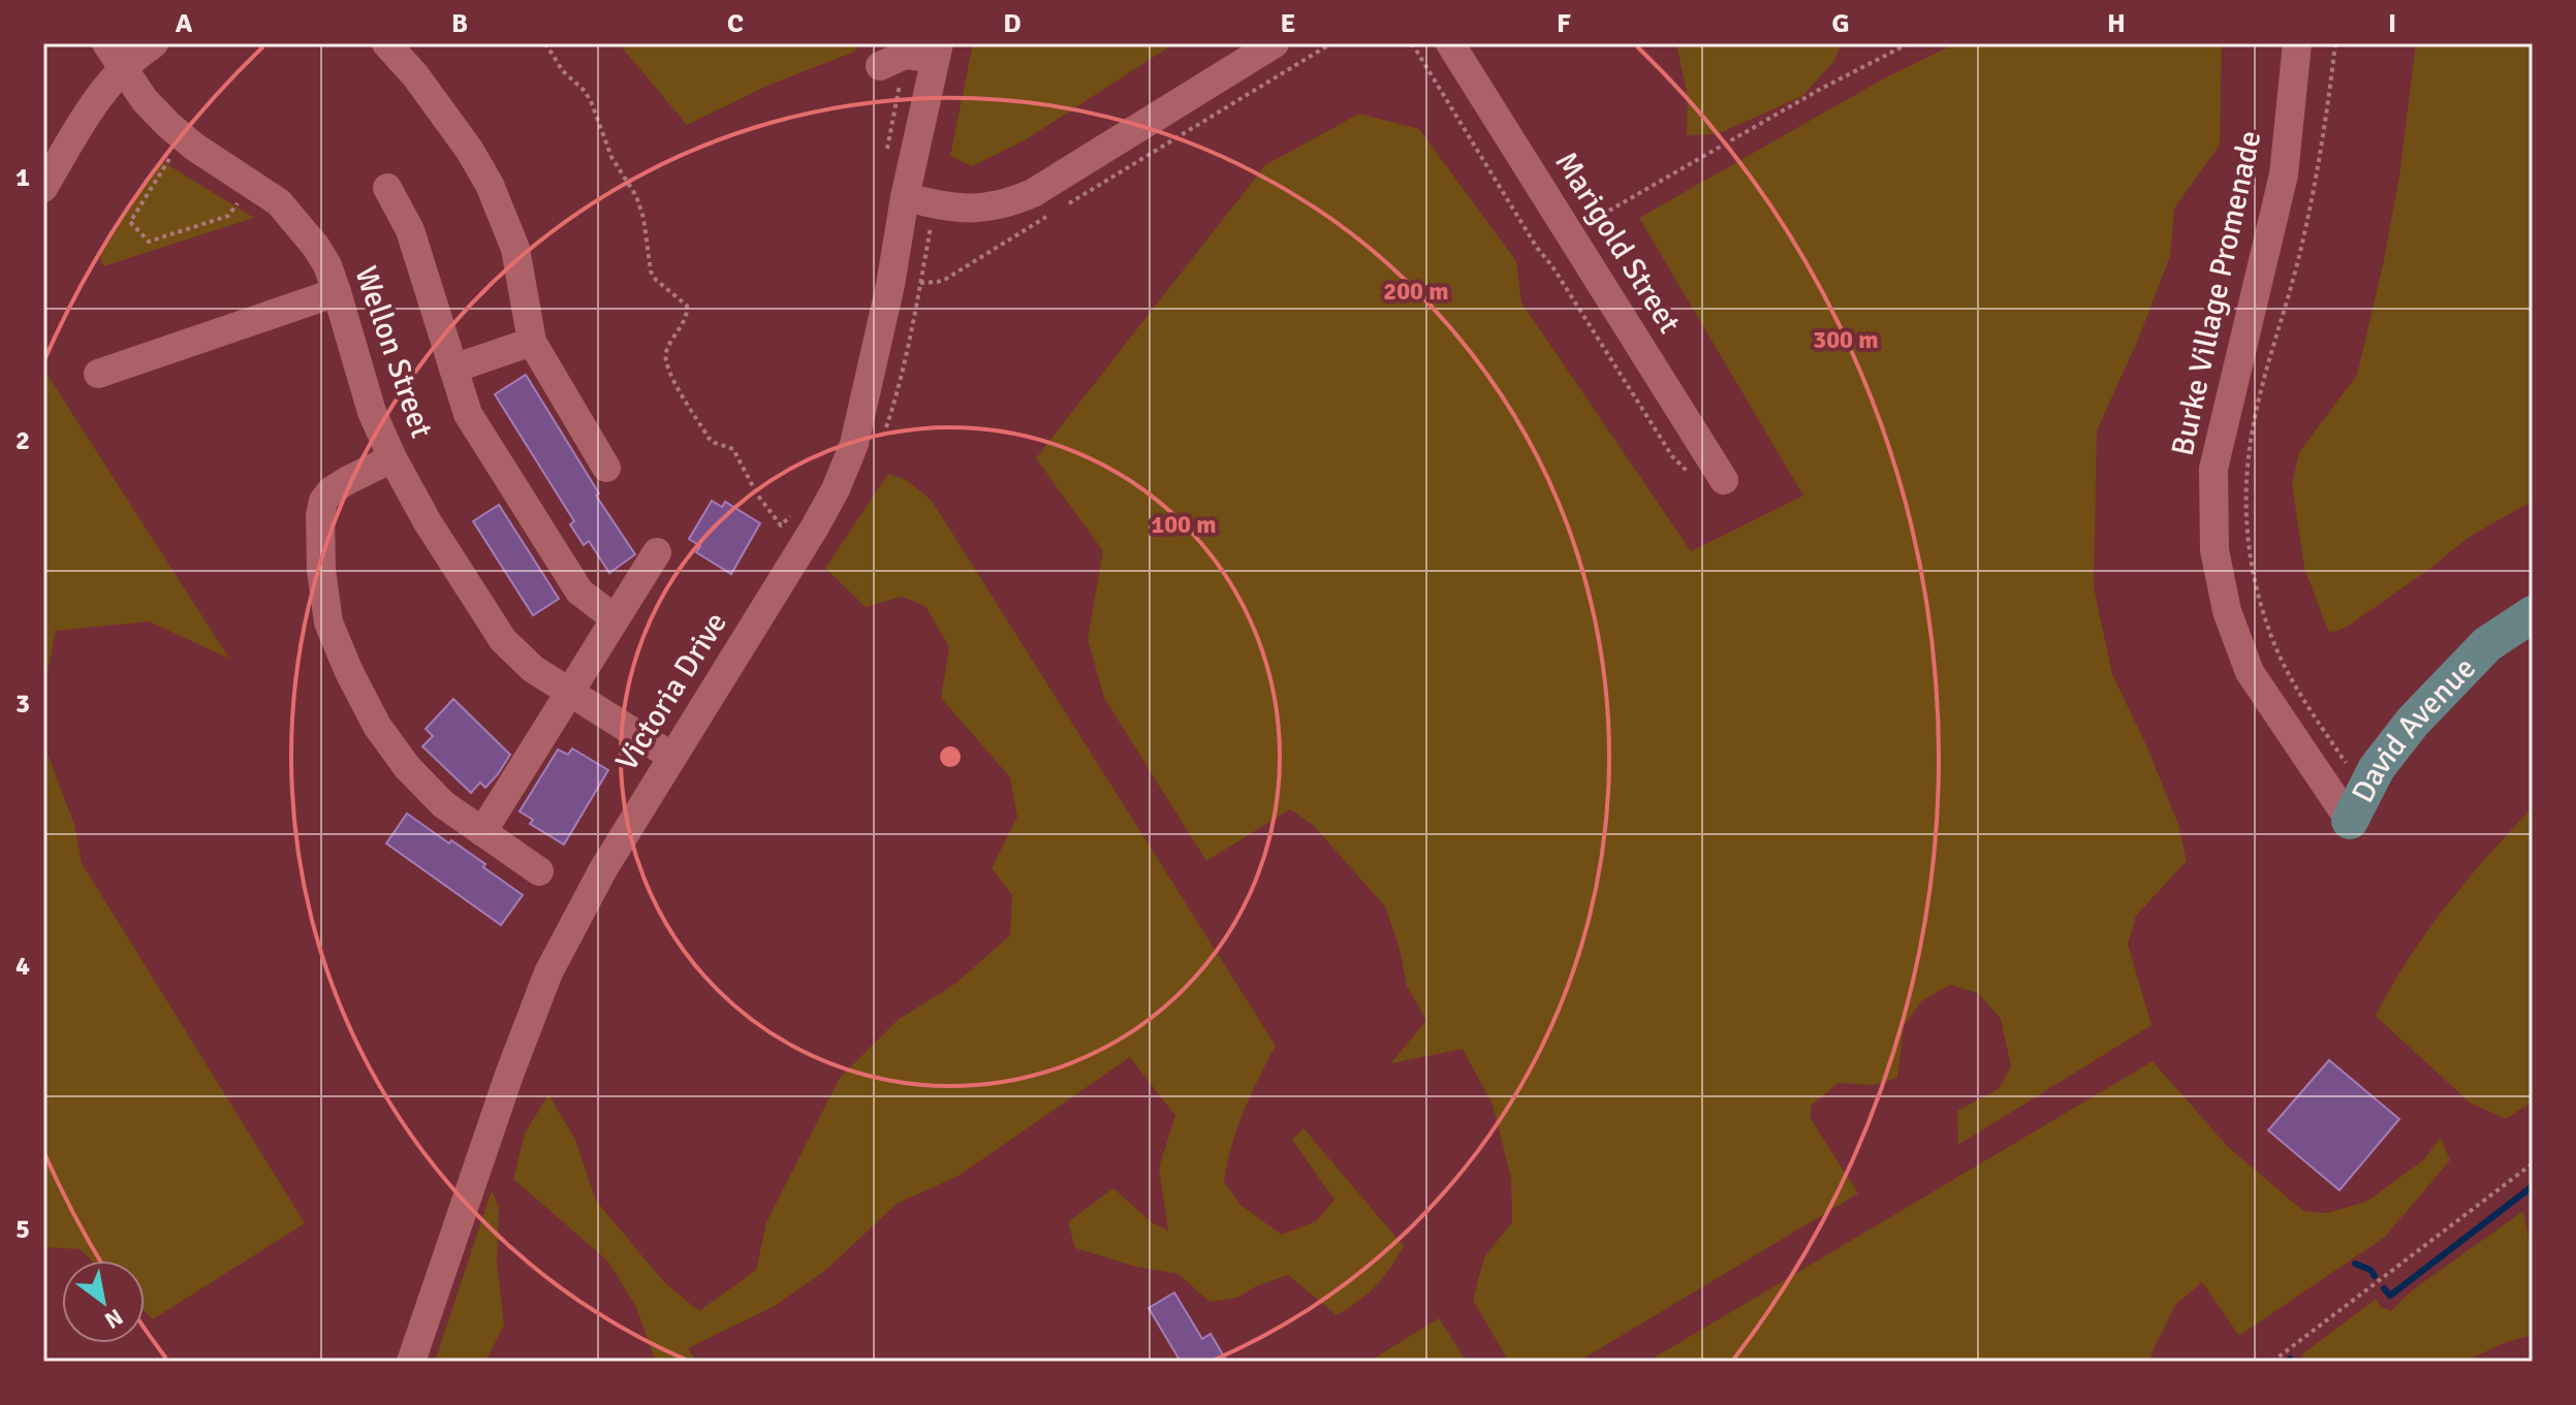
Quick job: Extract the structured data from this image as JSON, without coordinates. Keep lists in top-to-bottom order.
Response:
{
  "streets": {
    "main road": ["David Avenue"],
    "street": [
      "Marigold Street",
      "Burke Village Promenade",
      "Wellon Street",
      "Victoria Drive"
    ]
  },
  "crossings": [
    ["Burke Village Promenade", "David Avenue"],
    ["Wellon Street", "Victoria Drive"]
  ],
  "north": "bottom right",
  "grid": {
    "columns": [
      "A",
      "B",
      "C",
      "D",
      "E",
      "F",
      "G",
      "H",
      "I"
    ],
    "rows": [
      "1",
      "2",
      "3",
      "4",
      "5"
    ]
  },
  "rings": ["200 m", "300 m", "100 m"]
}
